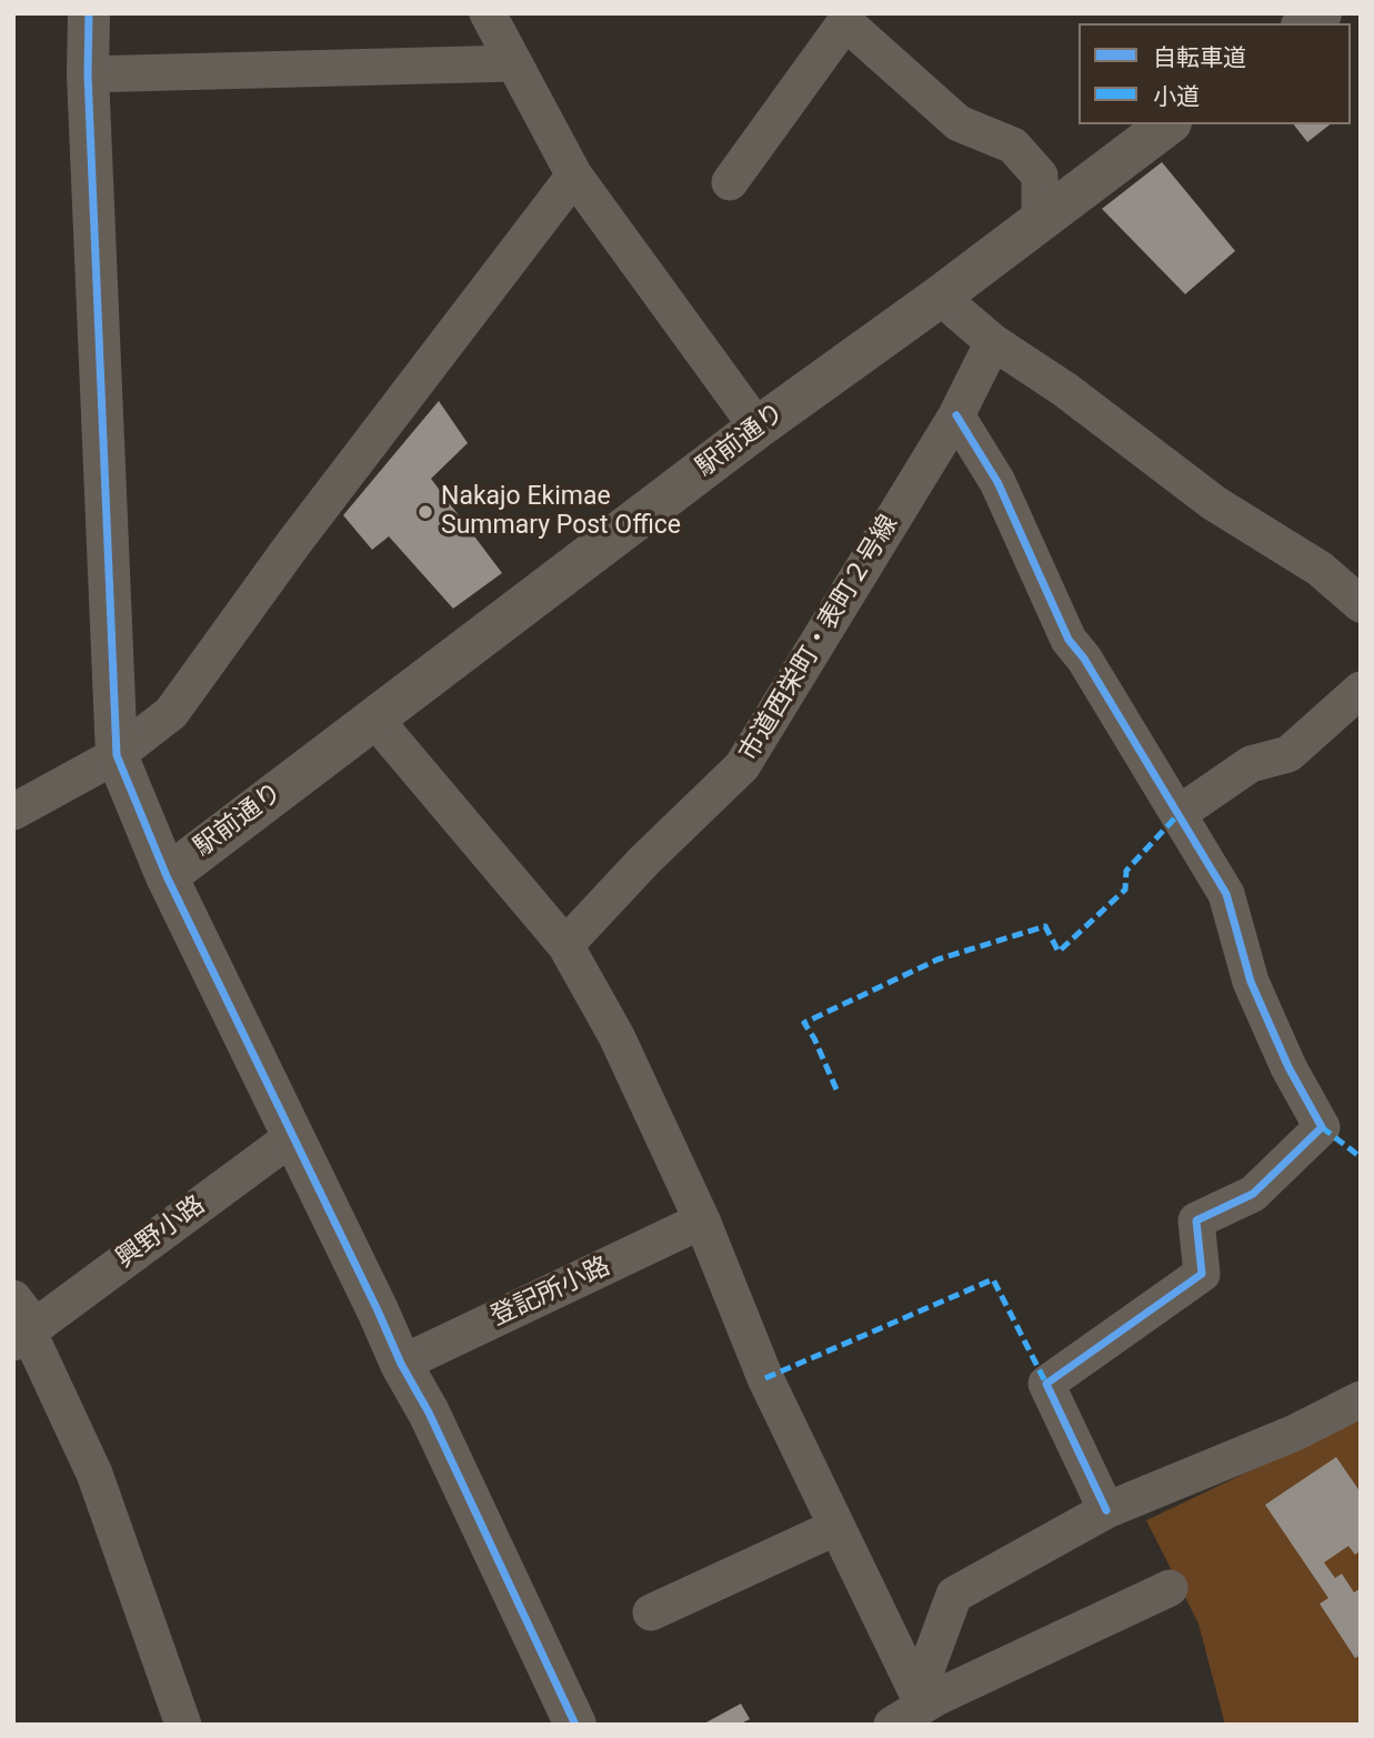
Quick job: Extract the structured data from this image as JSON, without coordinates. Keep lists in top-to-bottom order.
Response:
{
  "streets": {
    "street": [
      "駅前通り",
      "市道西栄町・表町２号線",
      "興野小路",
      "登記所小路"
    ]
  },
  "places": ["Nakajo Ekimae Summary Post Office"],
  "legend": ["自転車道", "小道"]
}
